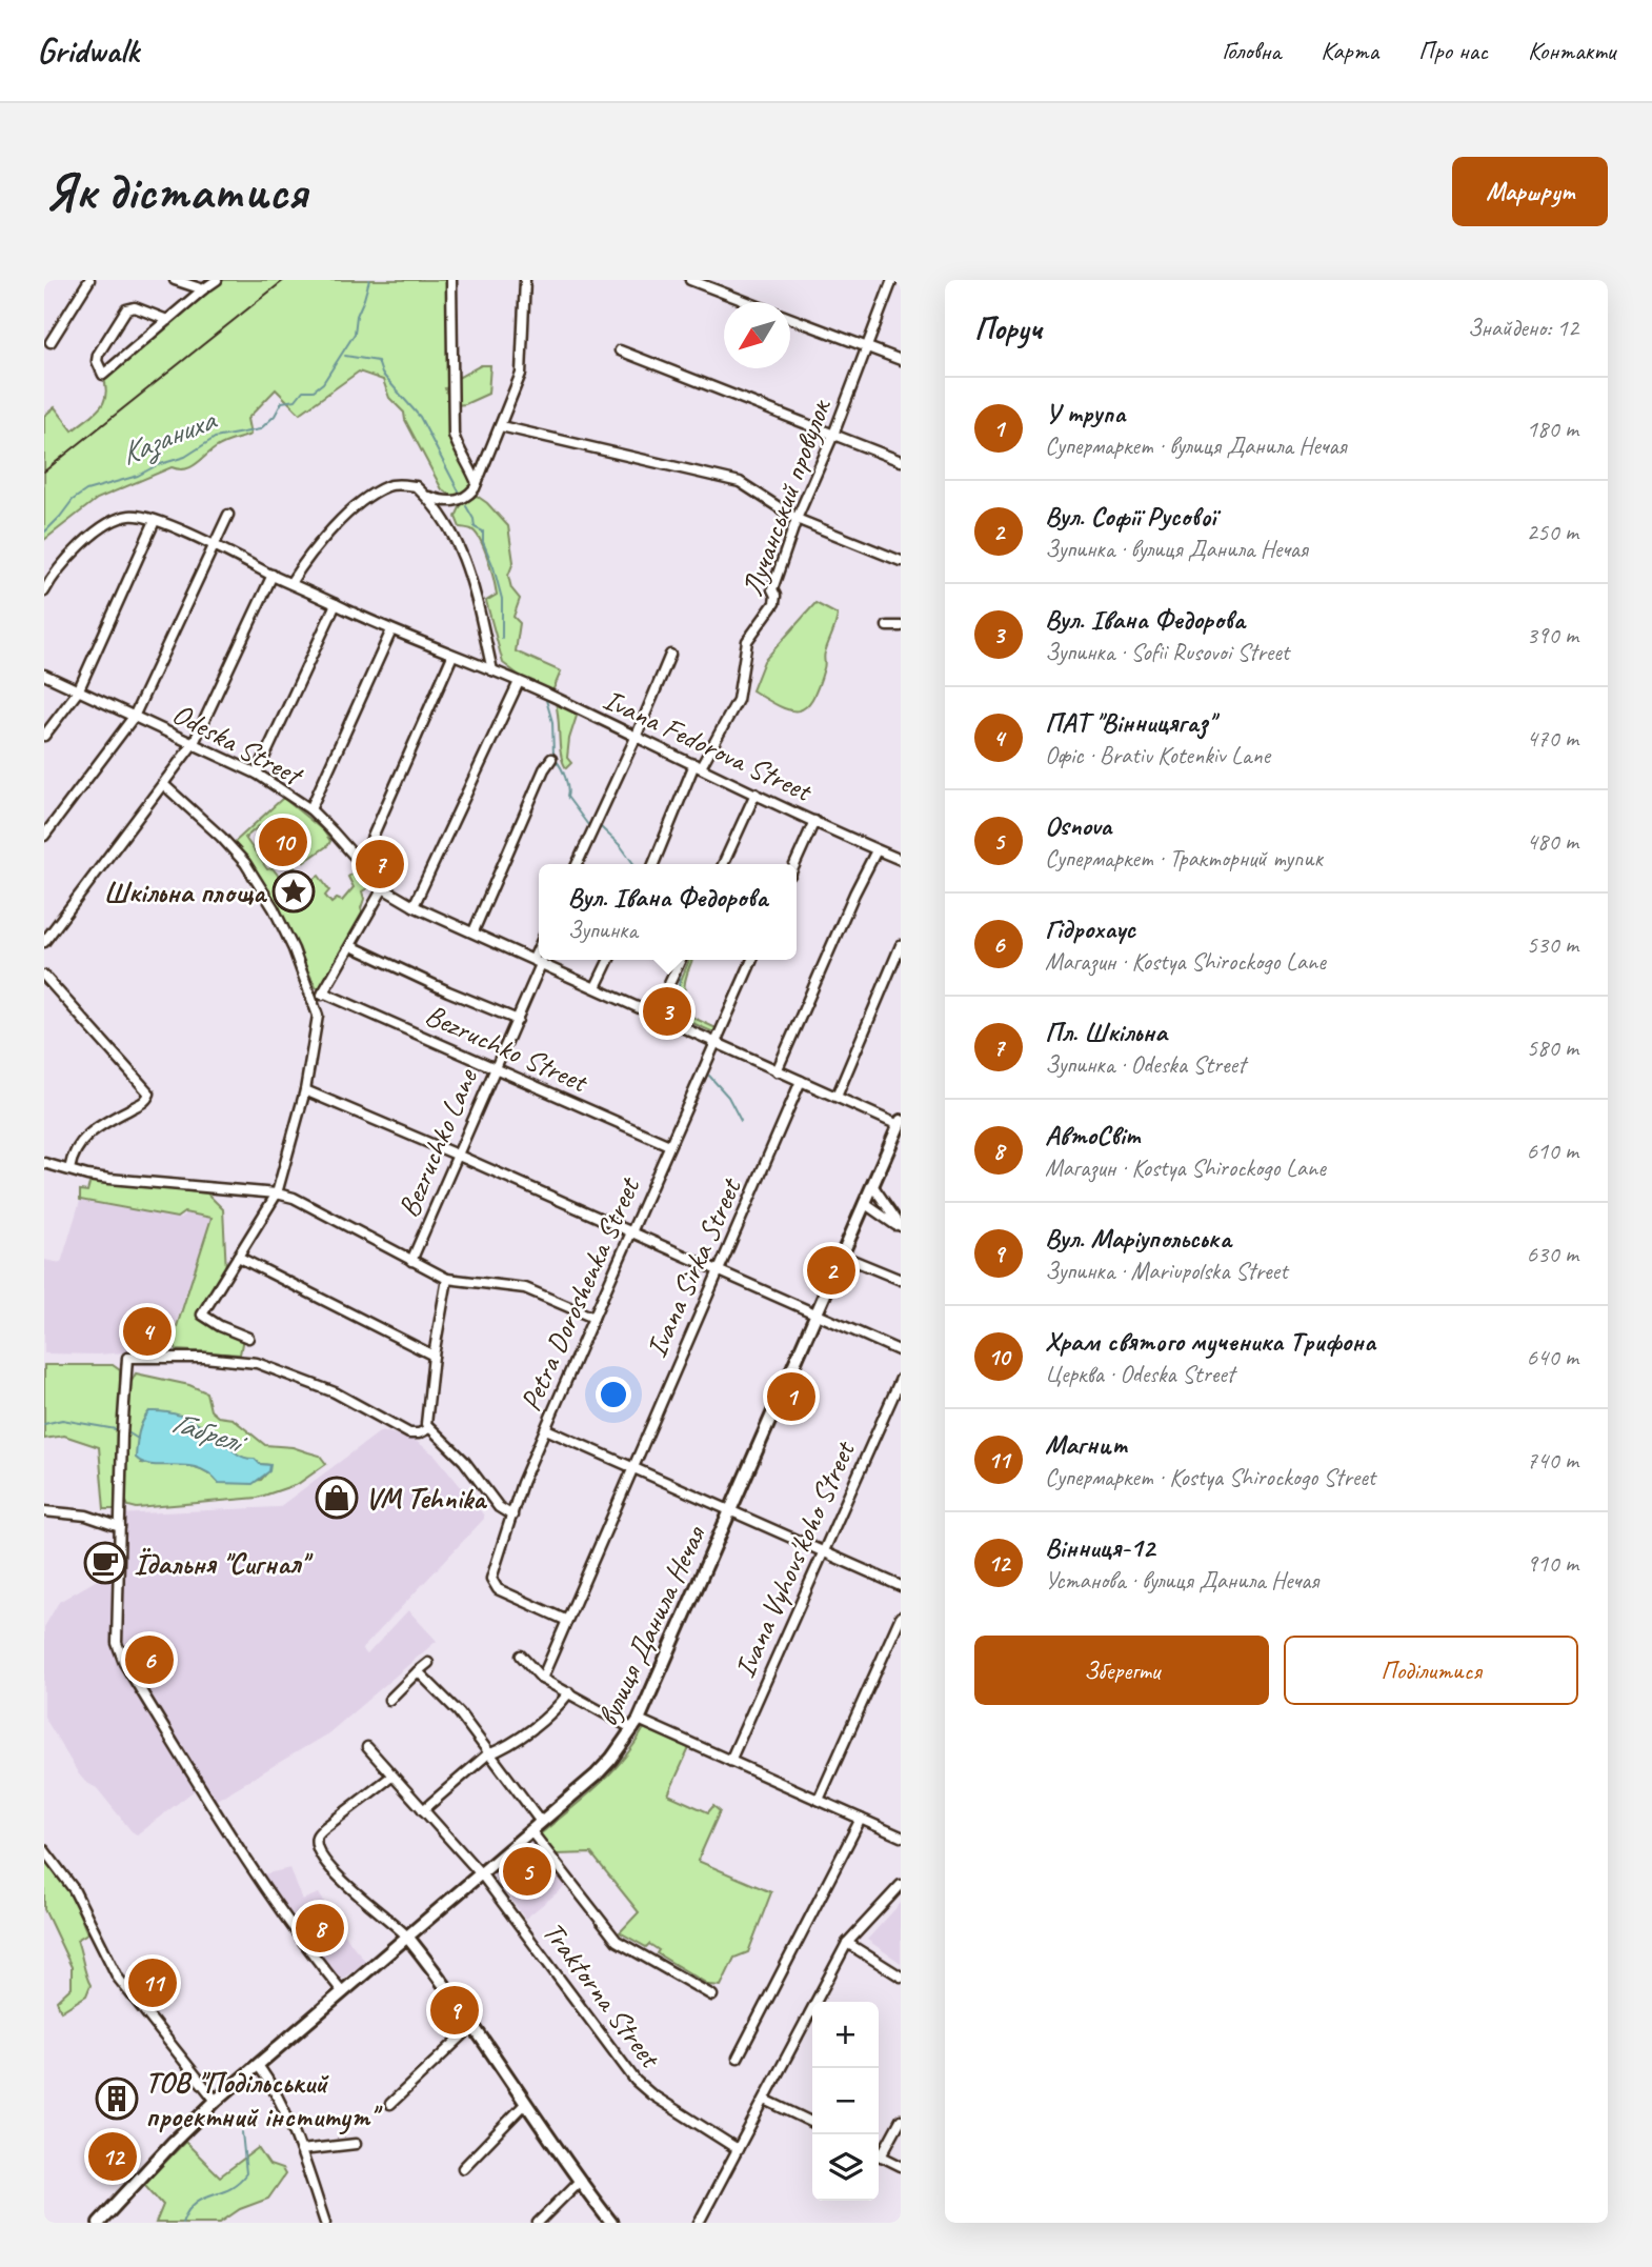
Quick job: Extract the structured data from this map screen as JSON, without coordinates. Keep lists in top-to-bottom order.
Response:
{
  "streets": {
    "main road": ["вулиця Данила Нечая"],
    "street": [
      "Лучанський провулок",
      "Odeska Street",
      "Ivana Fedorova Street",
      "Bezruchko Street",
      "Bezruchko Lane",
      "Ivana Sirka Street",
      "Petra Doroshenka Street",
      "Ivana Vyhovs'koho Street",
      "Traktorna Street"
    ]
  },
  "crossings": [
    ["Лучанський провулок", "Ivana Fedorova Street"],
    ["Odeska Street", "Bezruchko Lane"],
    ["Odeska Street", "Ivana Sirka Street"],
    ["Odeska Street", "Petra Doroshenka Street"],
    ["Odeska Street", "вулиця Данила Нечая"],
    ["Bezruchko Street", "Bezruchko Lane"],
    ["Bezruchko Street", "Petra Doroshenka Street"],
    ["Ivana Sirka Street", "Petra Doroshenka Street"],
    ["вулиця Данила Нечая", "Traktorna Street"]
  ],
  "water": ["Казаниха", "Габрелі"],
  "places": {
    "place": ["Шкільна площа"],
    "shop": ["VM Tehnika"],
    "cafe": ["Їдальня \"Сигнал\""],
    "building": ["ТОВ \"Подільський проектний інститут\""]
  },
  "north": "bottom left",
  "page": {
    "header": "Gridwalk",
    "nav": [
      "Головна",
      "Карта",
      "Про нас",
      "Контакти"
    ],
    "buttons": [
      "Маршрут",
      ["Зберегти", "Поділитися"]
    ],
    "title": "Як дістатися",
    "heading": ["Поруч", "Знайдено: 12"],
    "list": [
      {
        "mark": "1",
        "name": "У трупа",
        "note": "Супермаркет · вулиця Данила Нечая",
        "value": "180 m"
      },
      {
        "mark": "2",
        "name": "Вул. Софії Русової",
        "note": "Зупинка · вулиця Данила Нечая",
        "value": "250 m"
      },
      {
        "mark": "3",
        "name": "Вул. Івана Федорова",
        "note": "Зупинка · Sofii Rusovoi Street",
        "value": "390 m"
      },
      {
        "mark": "4",
        "name": "ПАТ \"Вінницягаз\"",
        "note": "Офіс · Brativ Kotenkiv Lane",
        "value": "470 m"
      },
      {
        "mark": "5",
        "name": "Osnova",
        "note": "Супермаркет · Тракторний тупик",
        "value": "480 m"
      },
      {
        "mark": "6",
        "name": "Гідрохаус",
        "note": "Магазин · Kostya Shirockogo Lane",
        "value": "530 m"
      },
      {
        "mark": "7",
        "name": "Пл. Шкільна",
        "note": "Зупинка · Odeska Street",
        "value": "580 m"
      },
      {
        "mark": "8",
        "name": "АвтоСвіт",
        "note": "Магазин · Kostya Shirockogo Lane",
        "value": "610 m"
      },
      {
        "mark": "9",
        "name": "Вул. Маріупольська",
        "note": "Зупинка · Mariupolska Street",
        "value": "630 m"
      },
      {
        "mark": "10",
        "name": "Храм святого мученика Трифона",
        "note": "Церква · Odeska Street",
        "value": "640 m"
      },
      {
        "mark": "11",
        "name": "Магнит",
        "note": "Супермаркет · Kostya Shirockogo Street",
        "value": "740 m"
      },
      {
        "mark": "12",
        "name": "Вінниця-12",
        "note": "Установа · вулиця Данила Нечая",
        "value": "910 m"
      }
    ],
    "pins": [
      "10",
      "7",
      "3",
      "2",
      "4",
      "1",
      "6",
      "5",
      "8",
      "11",
      "9",
      "12"
    ],
    "popup": ["Вул. Івана Федорова", "Зупинка"],
    "map_buttons": ["+", "−"]
  }
}
